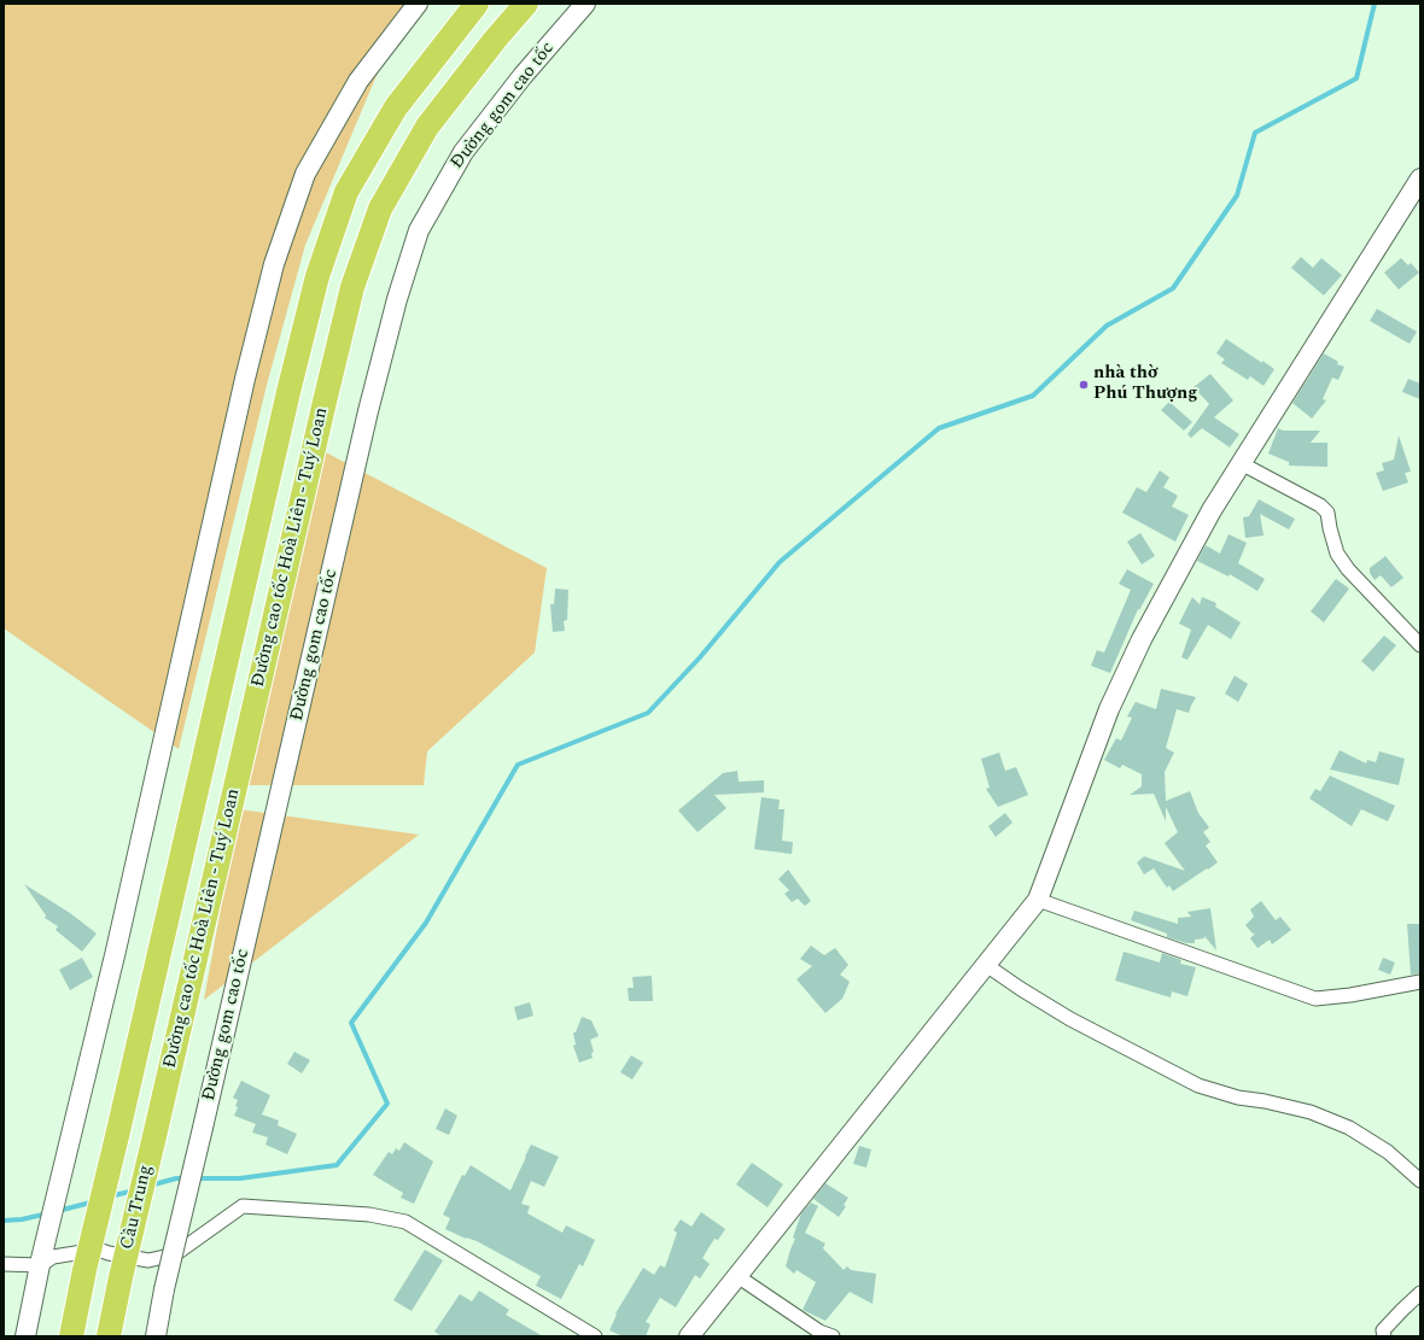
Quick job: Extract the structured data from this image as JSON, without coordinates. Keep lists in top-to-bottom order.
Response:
{
  "streets": {
    "highway": ["Đường cao tốc Hoà Liên - Tuý Loan", "Cầu Trung"],
    "main road": ["Đường gom cao tốc"]
  },
  "crossings": [
    ["Đường cao tốc Hoà Liên - Tuý Loan", "Cầu Trung"]
  ],
  "places": ["nhà thờ Phú Thượng"]
}
